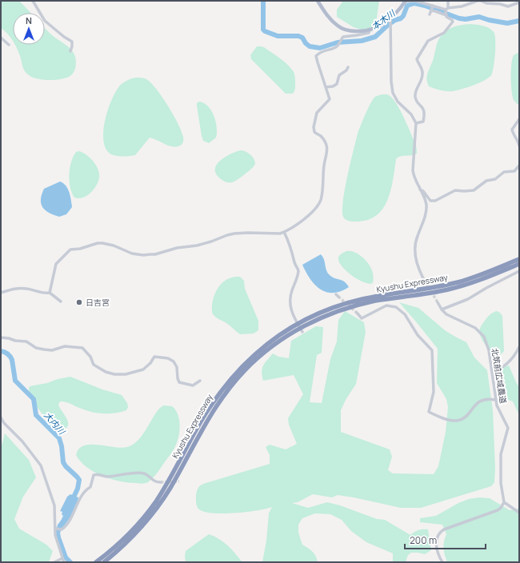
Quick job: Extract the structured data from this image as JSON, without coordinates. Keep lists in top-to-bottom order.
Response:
{
  "streets": {
    "highway": ["Kyushu Expressway"],
    "street": ["北筑前広域農道"]
  },
  "water": ["本木川", "大内川"],
  "places": ["日吉宮"],
  "scale_bar": "200 m",
  "north": "top"
}
